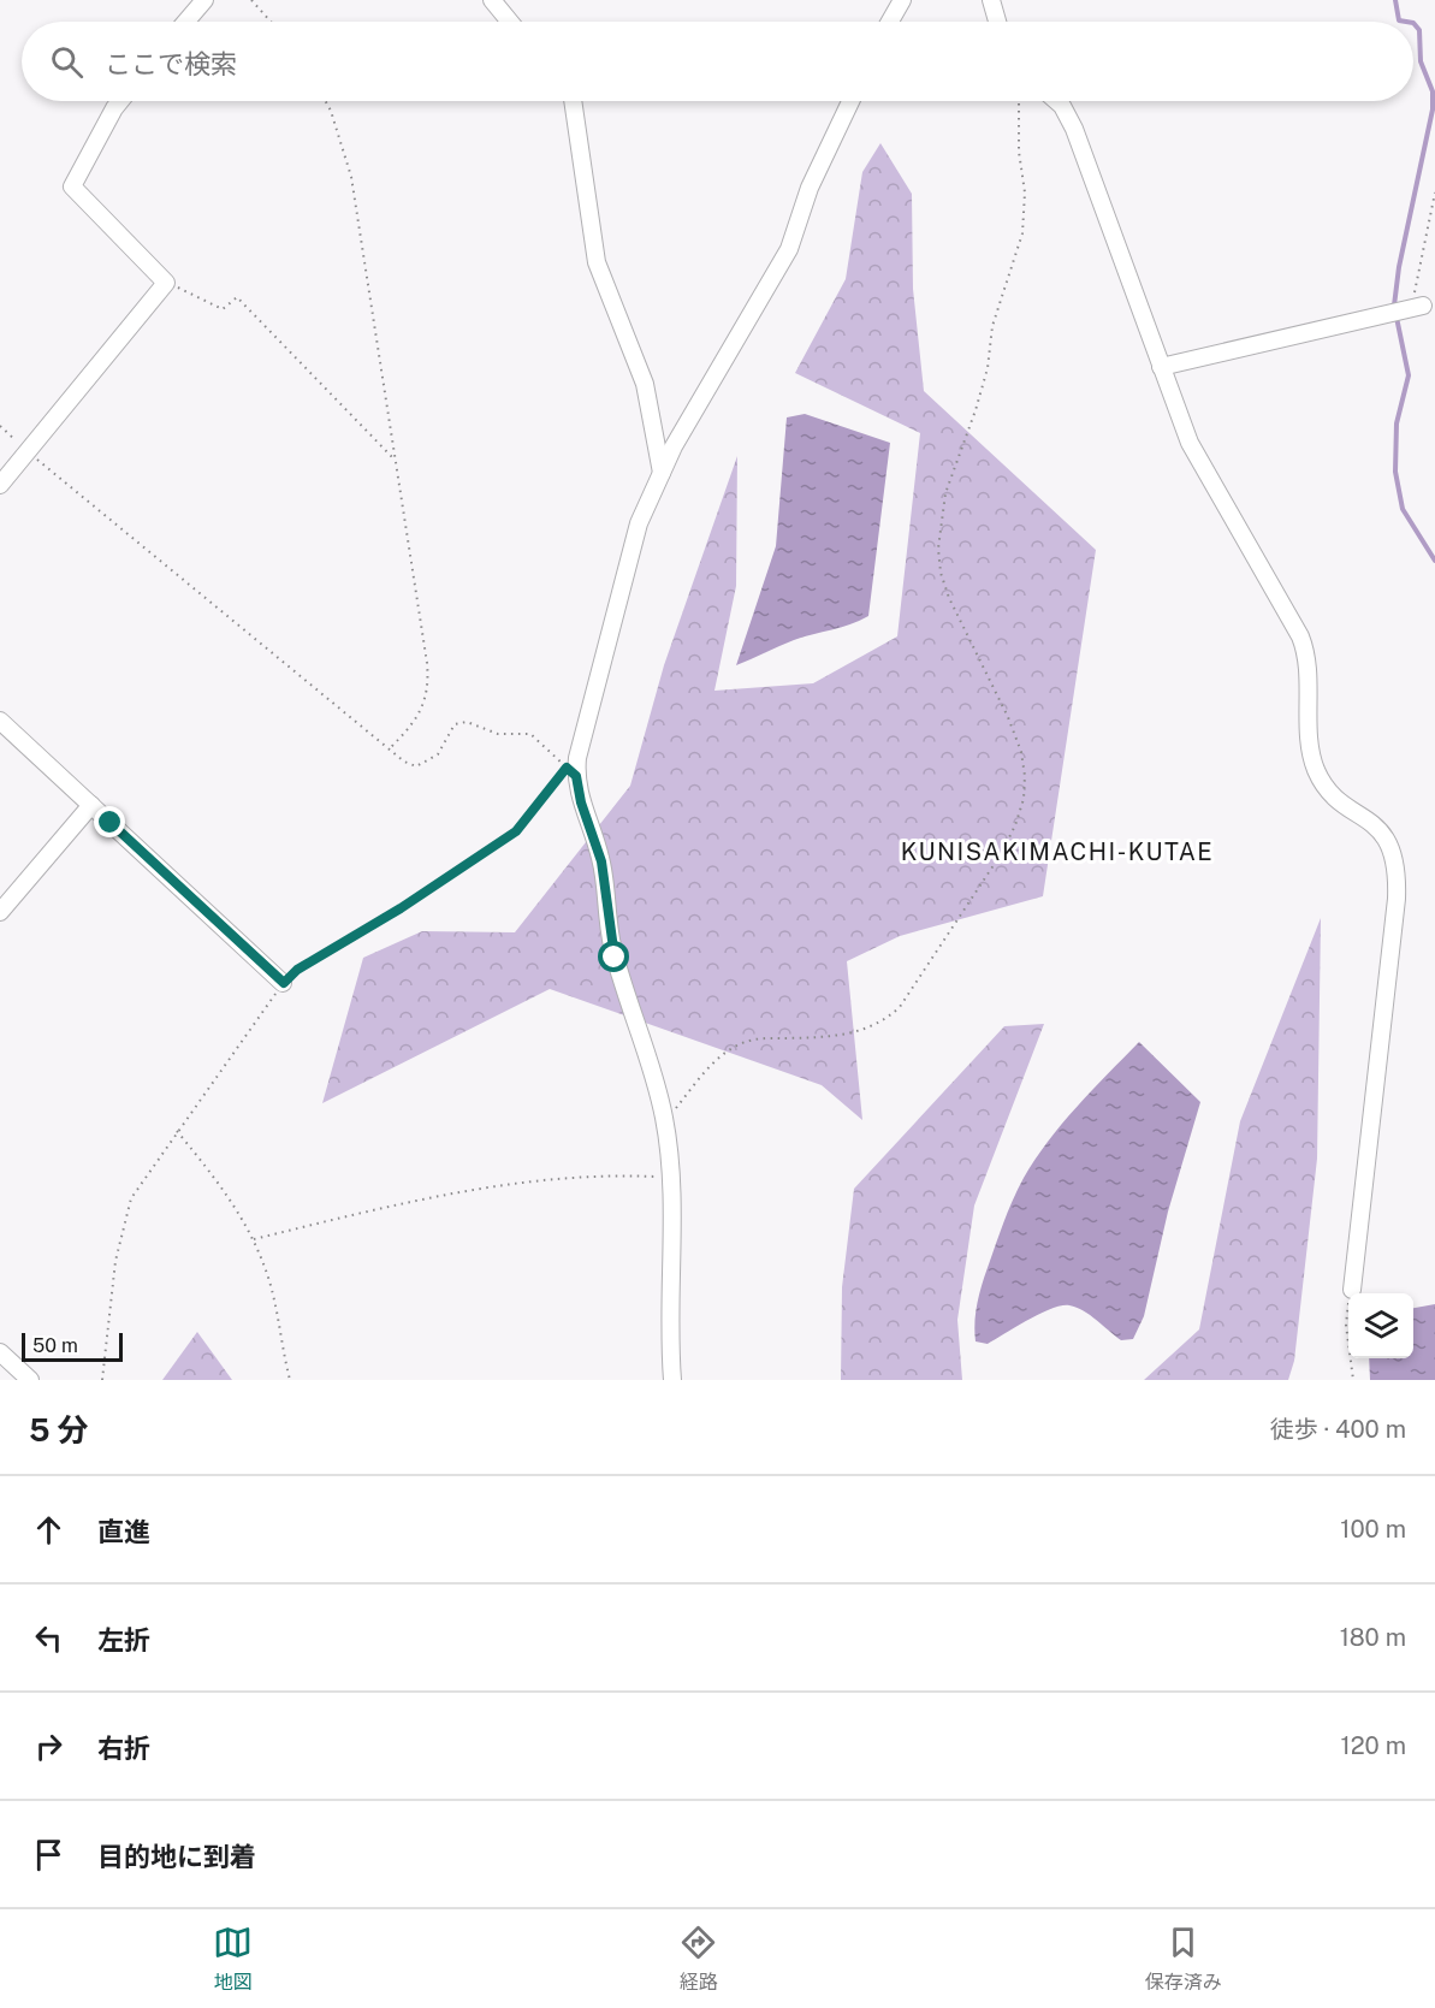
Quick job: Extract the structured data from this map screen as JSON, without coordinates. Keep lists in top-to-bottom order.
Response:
{
  "districts": ["KUNISAKIMACHI-KUTAE"],
  "scale_bar": "50 m",
  "page": {
    "search": "ここで検索",
    "scale": "50 m",
    "heading": ["5 分", "徒歩 · 400 m"],
    "list": [
      ["直進", "100 m"],
      ["左折", "180 m"],
      ["右折", "120 m"],
      "目的地に到着"
    ],
    "nav": ["地図", "経路", "保存済み"]
  }
}
